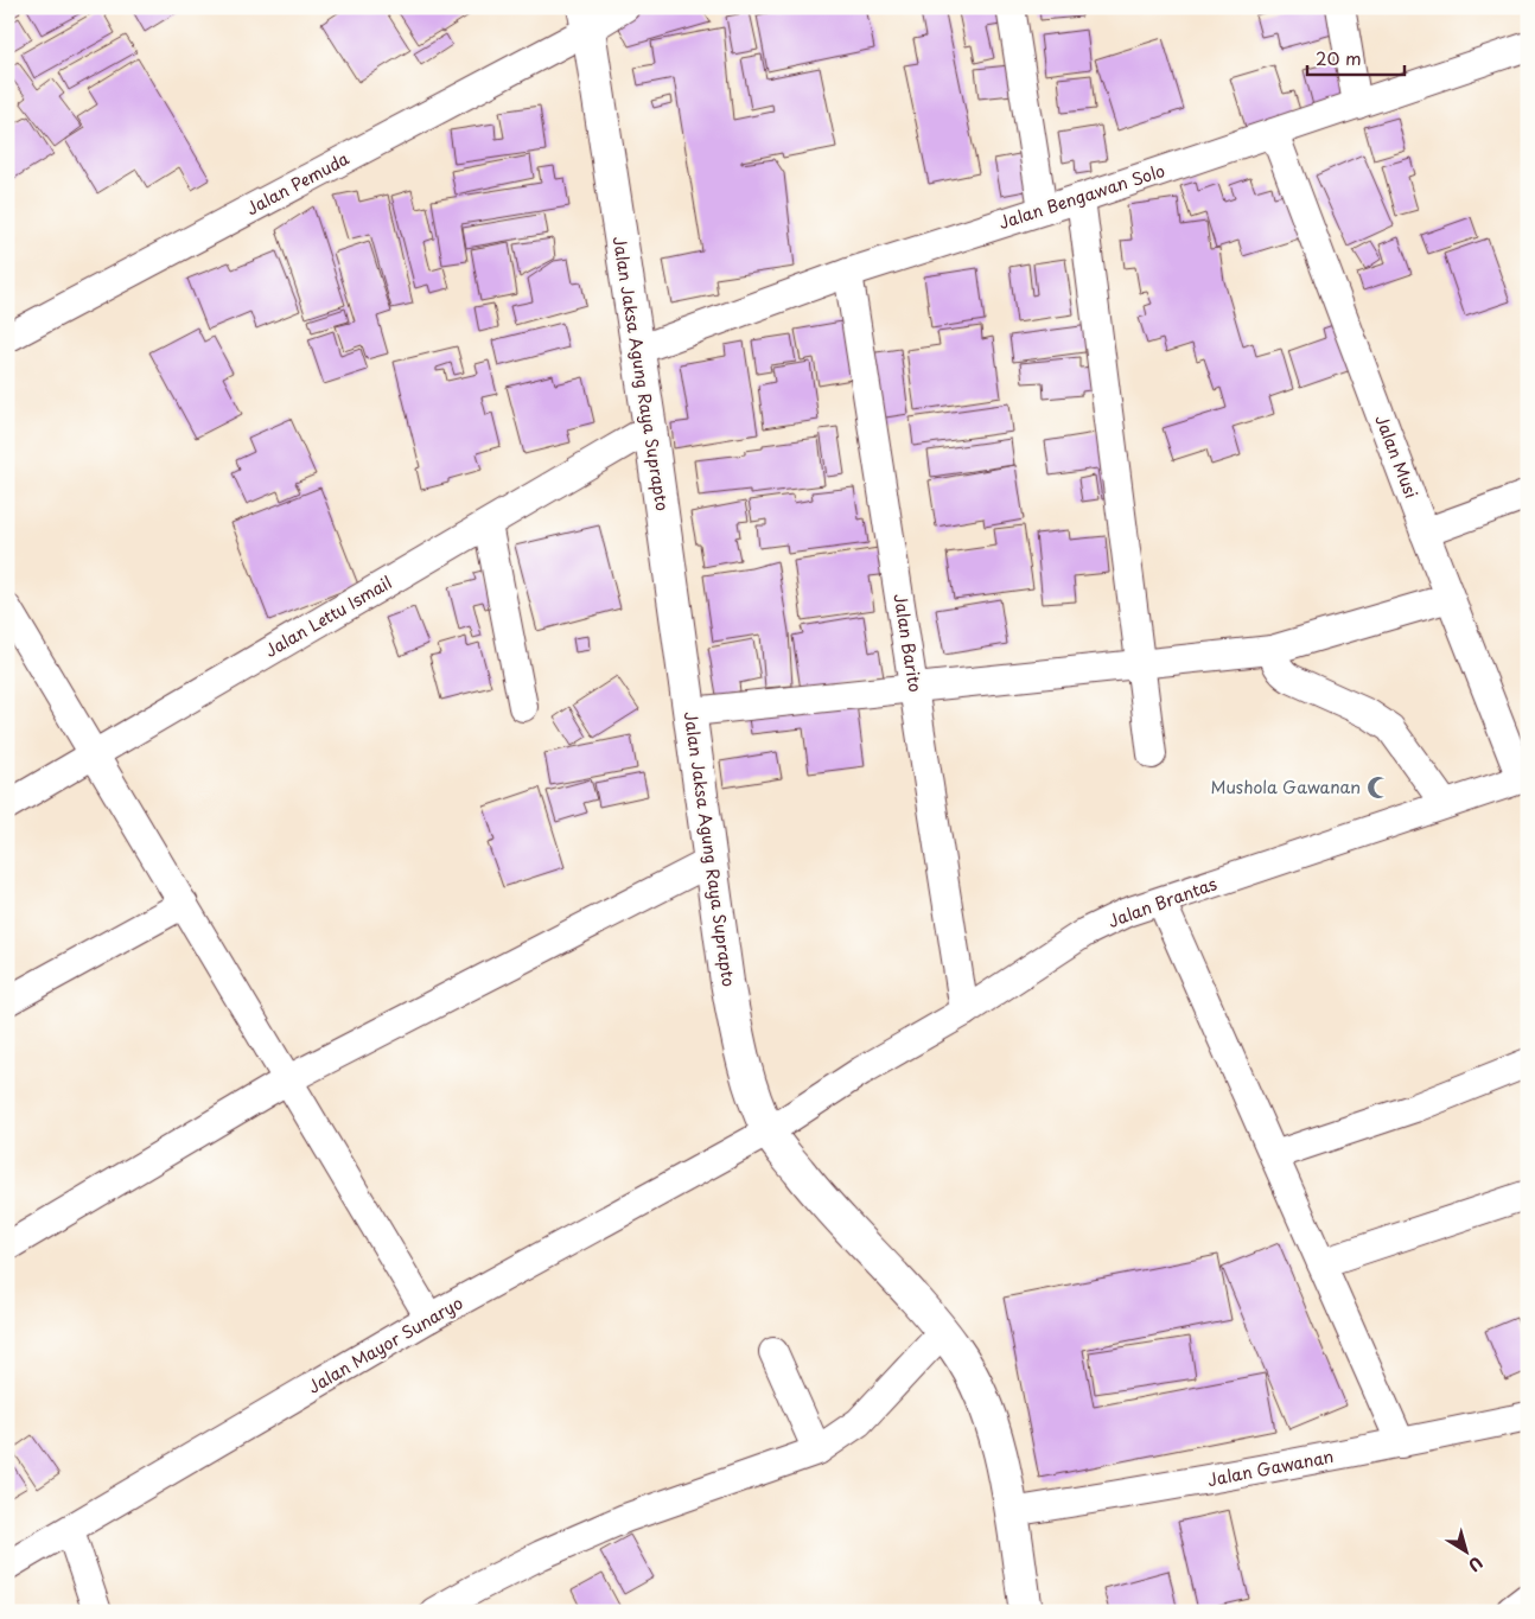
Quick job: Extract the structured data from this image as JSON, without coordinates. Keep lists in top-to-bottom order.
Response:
{
  "streets": {
    "main road": ["Jalan Jaksa Agung Raya Suprapto"],
    "street": [
      "Jalan Pemuda",
      "Jalan Bengawan Solo",
      "Jalan Musi",
      "Jalan Lettu Ismail",
      "Jalan Barito",
      "Jalan Brantas",
      "Jalan Mayor Sunaryo",
      "Jalan Gawanan"
    ]
  },
  "crossings": [
    ["Jalan Pemuda", "Jalan Jaksa Agung Raya Suprapto"],
    ["Jalan Bengawan Solo", "Jalan Jaksa Agung Raya Suprapto"],
    ["Jalan Bengawan Solo", "Jalan Musi"],
    ["Jalan Bengawan Solo", "Jalan Barito"],
    ["Jalan Jaksa Agung Raya Suprapto", "Jalan Lettu Ismail"],
    ["Jalan Jaksa Agung Raya Suprapto", "Jalan Brantas"],
    ["Jalan Jaksa Agung Raya Suprapto", "Jalan Mayor Sunaryo"],
    ["Jalan Jaksa Agung Raya Suprapto", "Jalan Gawanan"],
    ["Jalan Musi", "Jalan Brantas"],
    ["Jalan Barito", "Jalan Brantas"],
    ["Jalan Brantas", "Jalan Mayor Sunaryo"]
  ],
  "places": {
    "mosque": ["Mushola Gawanan"]
  },
  "scale_bar": "20 m",
  "north": "bottom right"
}
